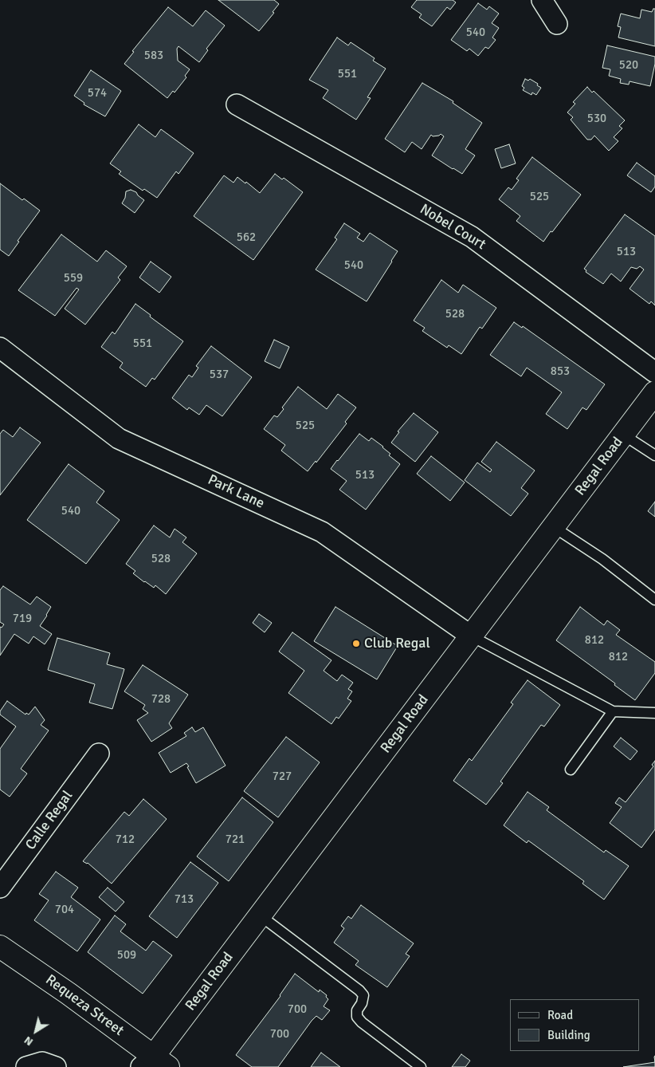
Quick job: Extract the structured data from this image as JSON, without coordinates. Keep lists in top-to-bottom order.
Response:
{
  "streets": {
    "street": [
      "Nobel Court",
      "Regal Road",
      "Park Lane",
      "Calle Regal",
      "Requeza Street"
    ]
  },
  "crossings": [
    ["Regal Road", "Park Lane"],
    ["Regal Road", "Requeza Street"]
  ],
  "places": ["Club Regal"],
  "house_numbers": [
    "540",
    "583",
    "520",
    "551",
    "574",
    "530",
    "525",
    "562",
    "513",
    "540",
    "559",
    "528",
    "551",
    "853",
    "537",
    "525",
    "513",
    "540",
    "528",
    "719",
    "812",
    "812",
    "728",
    "727",
    "712",
    "721",
    "713",
    "704",
    "509",
    "700",
    "700"
  ],
  "legend": ["Road", "Building"],
  "north": "bottom left"
}
